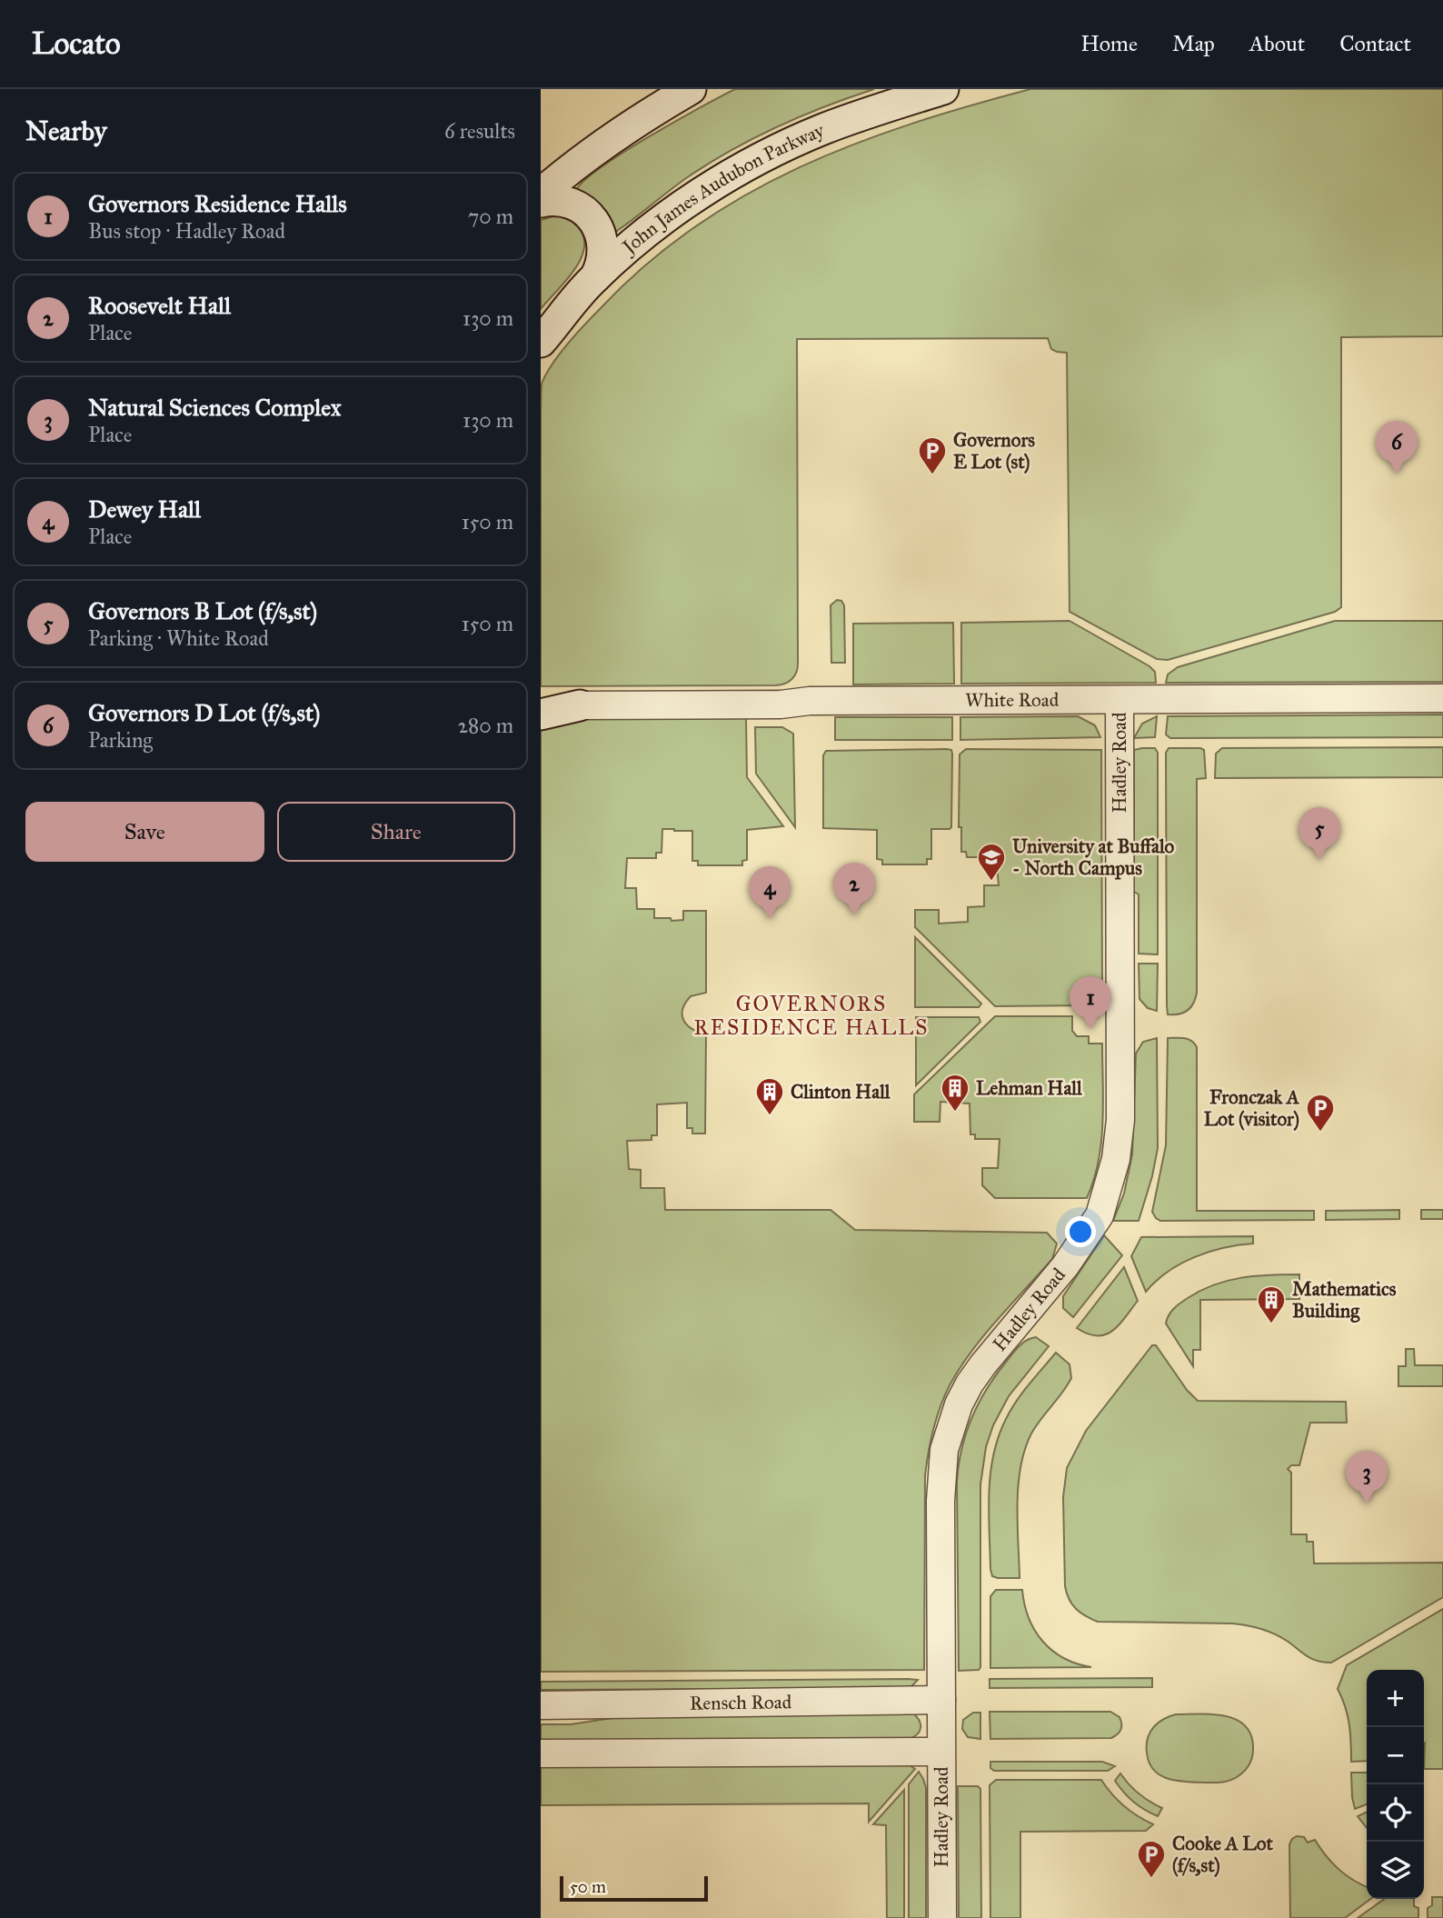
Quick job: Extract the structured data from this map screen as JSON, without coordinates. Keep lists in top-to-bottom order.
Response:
{
  "streets": {
    "main road": ["John James Audubon Parkway"],
    "street": ["White Road", "Hadley Road", "Rensch Road"]
  },
  "crossings": [
    ["White Road", "Hadley Road"],
    ["Hadley Road", "Rensch Road"]
  ],
  "districts": ["GOVERNORS RESIDENCE HALLS"],
  "places": {
    "parking": ["Governors E Lot (st)", "Fronczak A Lot (visitor)", "Cooke A Lot (f/s,st)"],
    "school or university": ["University at Buffalo - North Campus"],
    "building": ["Lehman Hall", "Clinton Hall", "Mathematics Building"]
  },
  "scale_bar": "50 m",
  "page": {
    "header": "Locato",
    "nav": [
      "Home",
      "Map",
      "About",
      "Contact"
    ],
    "heading": ["Nearby", "6 results"],
    "list": [
      {
        "mark": "1",
        "name": "Governors Residence Halls",
        "note": "Bus stop · Hadley Road",
        "value": "70 m"
      },
      {
        "mark": "2",
        "name": "Roosevelt Hall",
        "note": "Place",
        "value": "130 m"
      },
      {
        "mark": "3",
        "name": "Natural Sciences Complex",
        "note": "Place",
        "value": "130 m"
      },
      {
        "mark": "4",
        "name": "Dewey Hall",
        "note": "Place",
        "value": "150 m"
      },
      {
        "mark": "5",
        "name": "Governors B Lot (f/s,st)",
        "note": "Parking · White Road",
        "value": "150 m"
      },
      {
        "mark": "6",
        "name": "Governors D Lot (f/s,st)",
        "note": "Parking",
        "value": "280 m"
      }
    ],
    "pins": [
      "6",
      "5",
      "2",
      "4",
      "1",
      "3"
    ],
    "buttons": ["Save", "Share"],
    "map_buttons": ["+", "−"],
    "scale": "50 m"
  }
}
